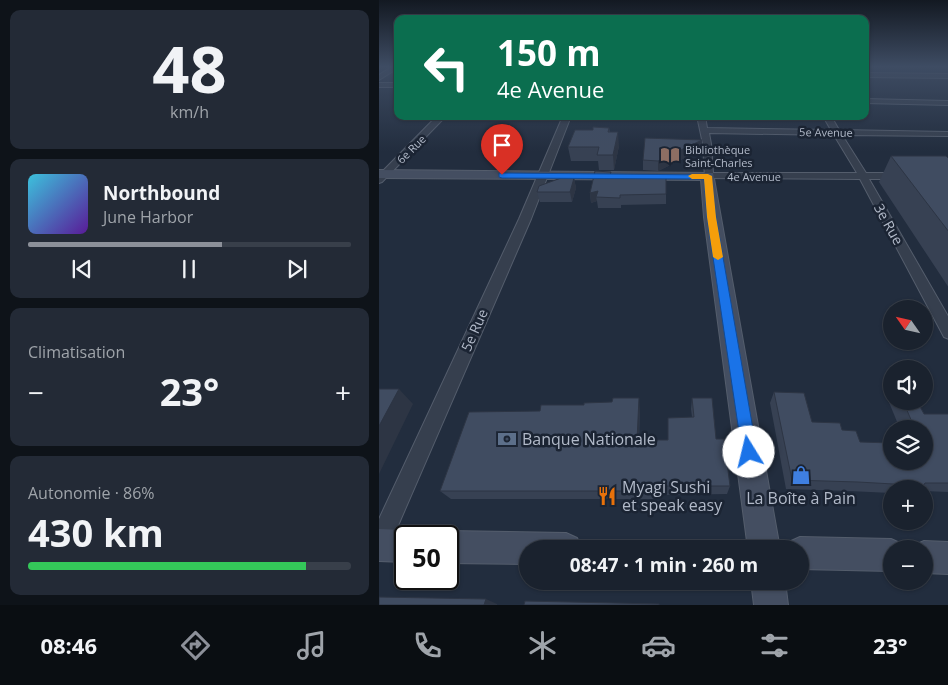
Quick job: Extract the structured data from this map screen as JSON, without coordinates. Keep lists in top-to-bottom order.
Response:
{
  "streets": {
    "main road": ["4e Avenue"],
    "street": [
      "5e Avenue",
      "6e Rue",
      "3e Rue",
      "5e Rue"
    ]
  },
  "crossings": [
    ["5e Avenue", "3e Rue"],
    ["6e Rue", "4e Avenue"],
    ["4e Avenue", "3e Rue"],
    ["4e Avenue", "5e Rue"]
  ],
  "places": {
    "library": ["Bibliothèque Saint-Charles"],
    "bank": ["Banque Nationale"],
    "shop": ["La Boîte à Pain"],
    "restaurant": ["Myagi Sushi et speak easy"]
  },
  "north": "top left",
  "page": {
    "tile": [
      ["48", "km/h"],
      "Climatisation",
      ["Autonomie · 86%", "430 km"]
    ],
    "turn": ["150 m", "4e Avenue"],
    "song": ["Northbound", "June Harbor"],
    "map_buttons": ["+", "−"],
    "heat": ["−", "23°", "+"],
    "limit": "50",
    "trip": "08:47 · 1 min · 260 m",
    "tabs": ["08:46", "23°"]
  }
}
